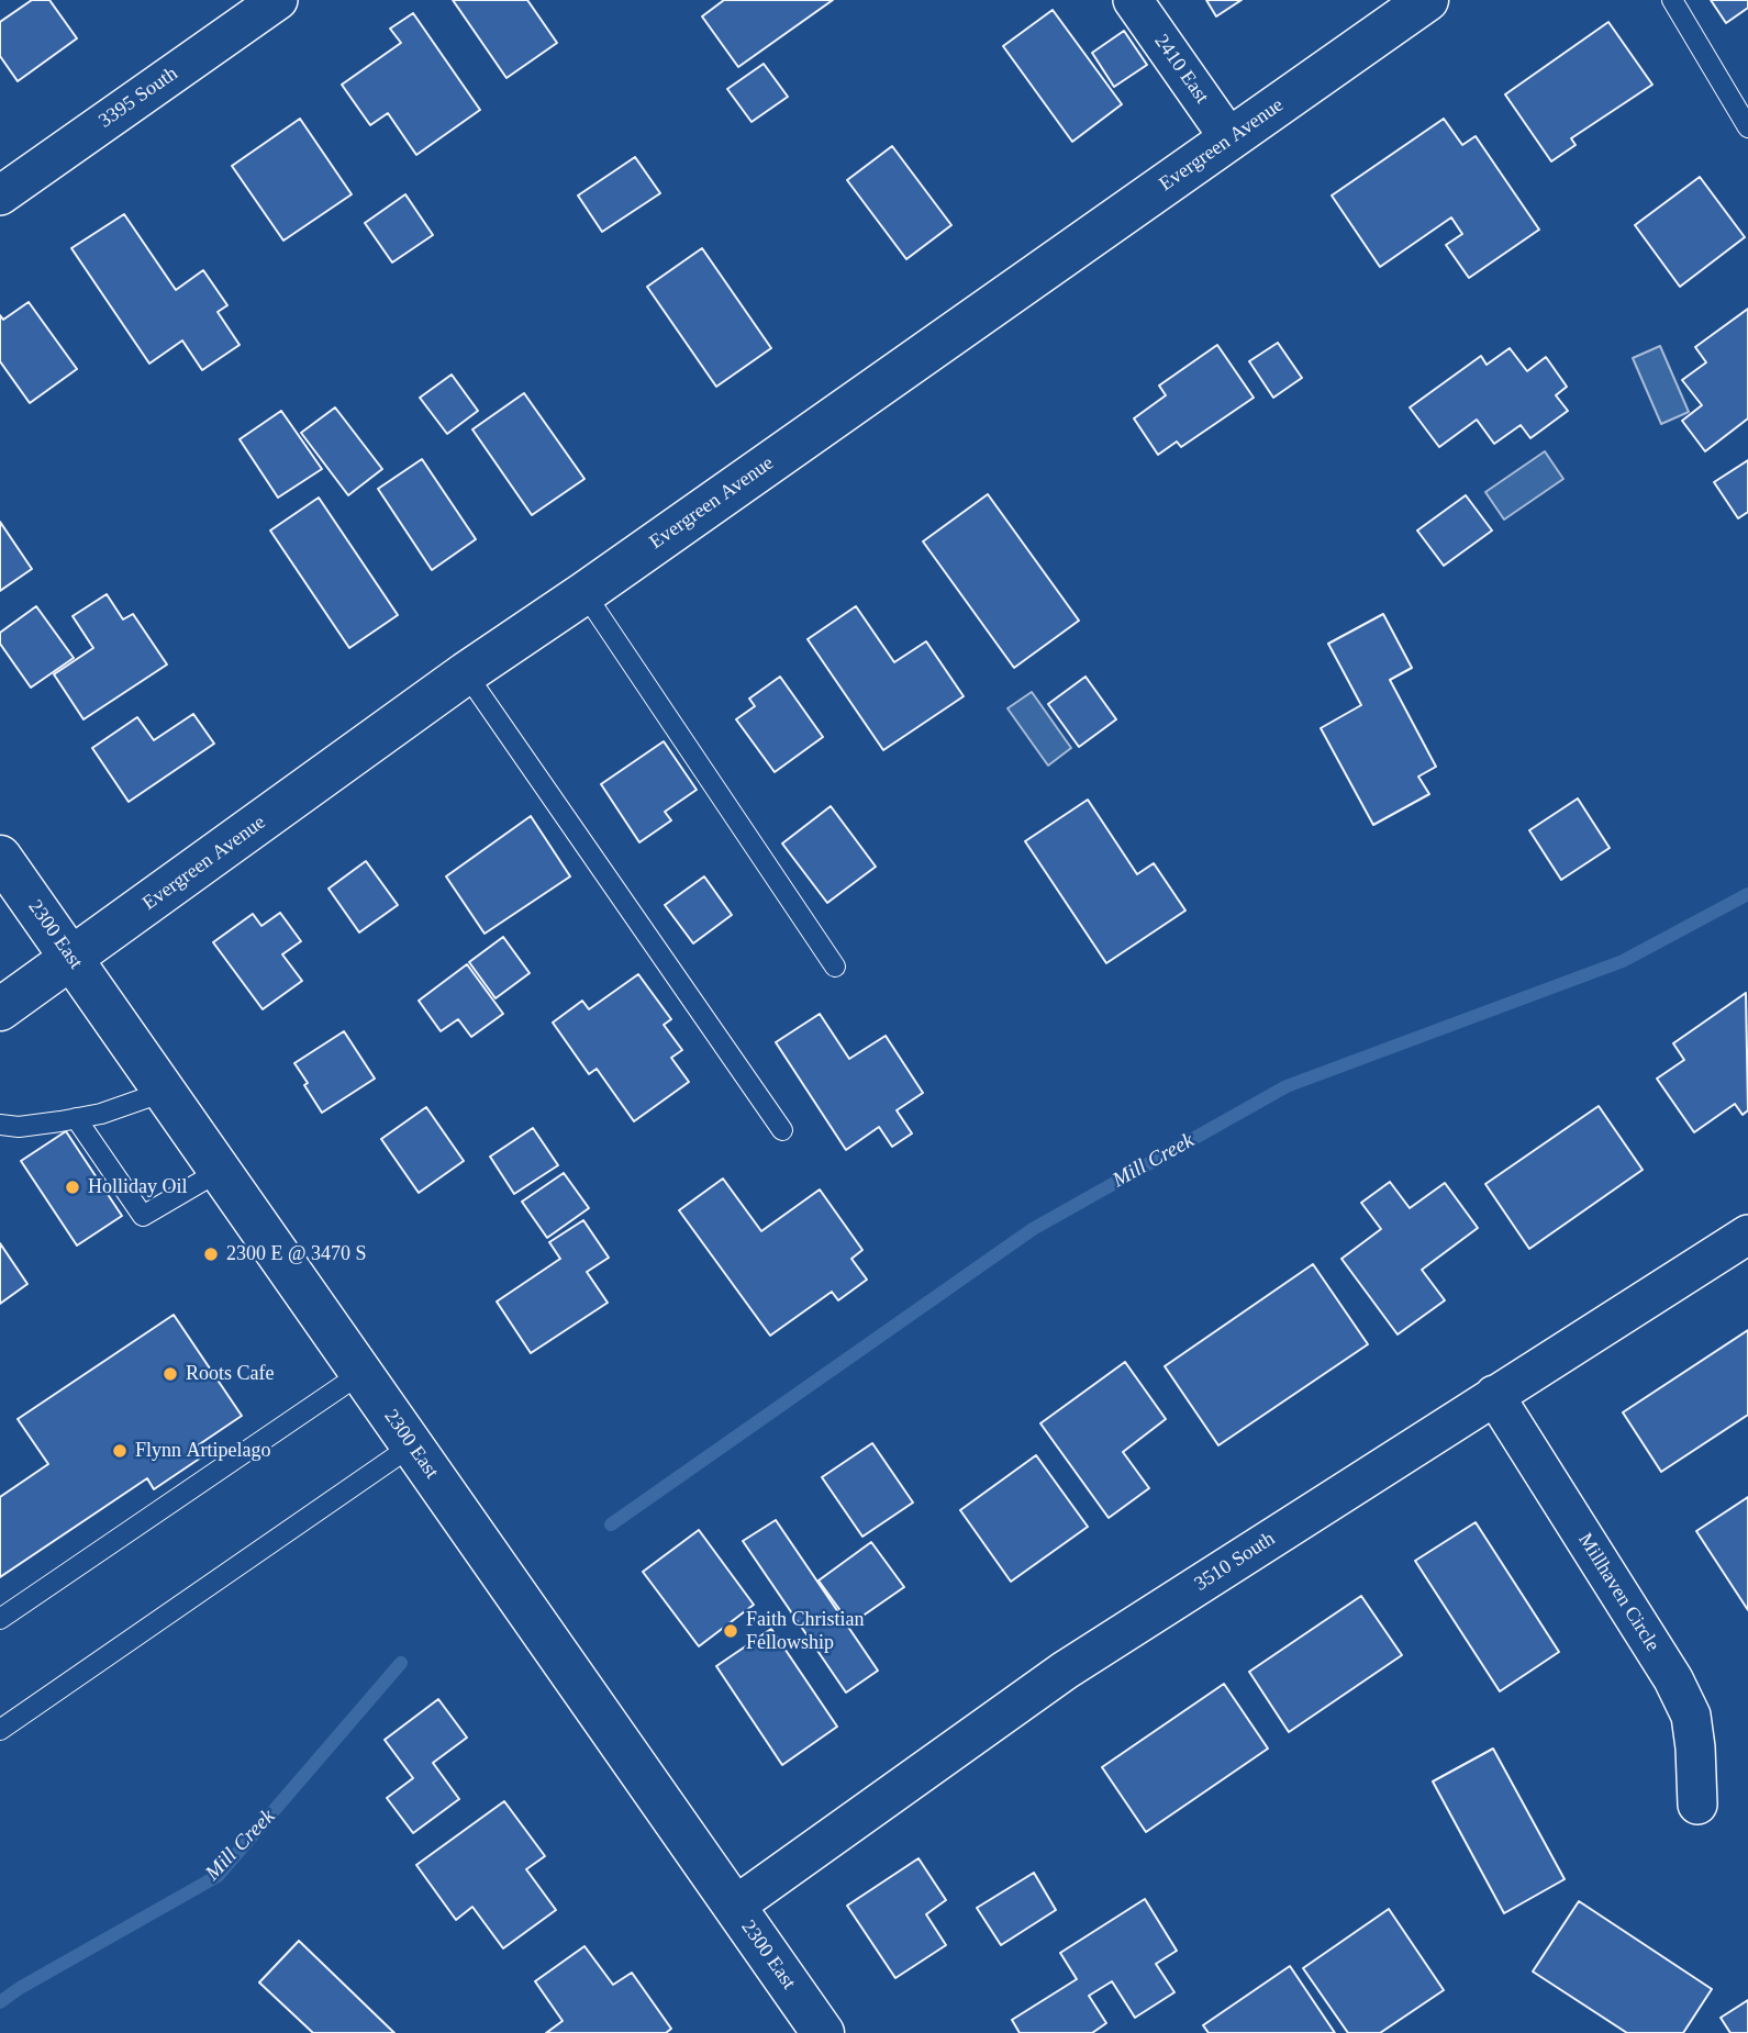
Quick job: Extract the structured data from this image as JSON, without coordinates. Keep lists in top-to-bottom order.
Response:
{
  "streets": {
    "street": [
      "2410 East",
      "3395 South",
      "Evergreen Avenue",
      "2300 East",
      "3510 South",
      "Millhaven Circle"
    ]
  },
  "crossings": [
    ["2410 East", "Evergreen Avenue"],
    ["Evergreen Avenue", "2300 East"],
    ["2300 East", "3510 South"],
    ["3510 South", "Millhaven Circle"]
  ],
  "water": ["Mill Creek"],
  "places": [
    "Holliday Oil",
    "2300 E @ 3470 S",
    "Roots Cafe",
    "Flynn Artipelago",
    "Faith Christian Fellowship"
  ]
}
